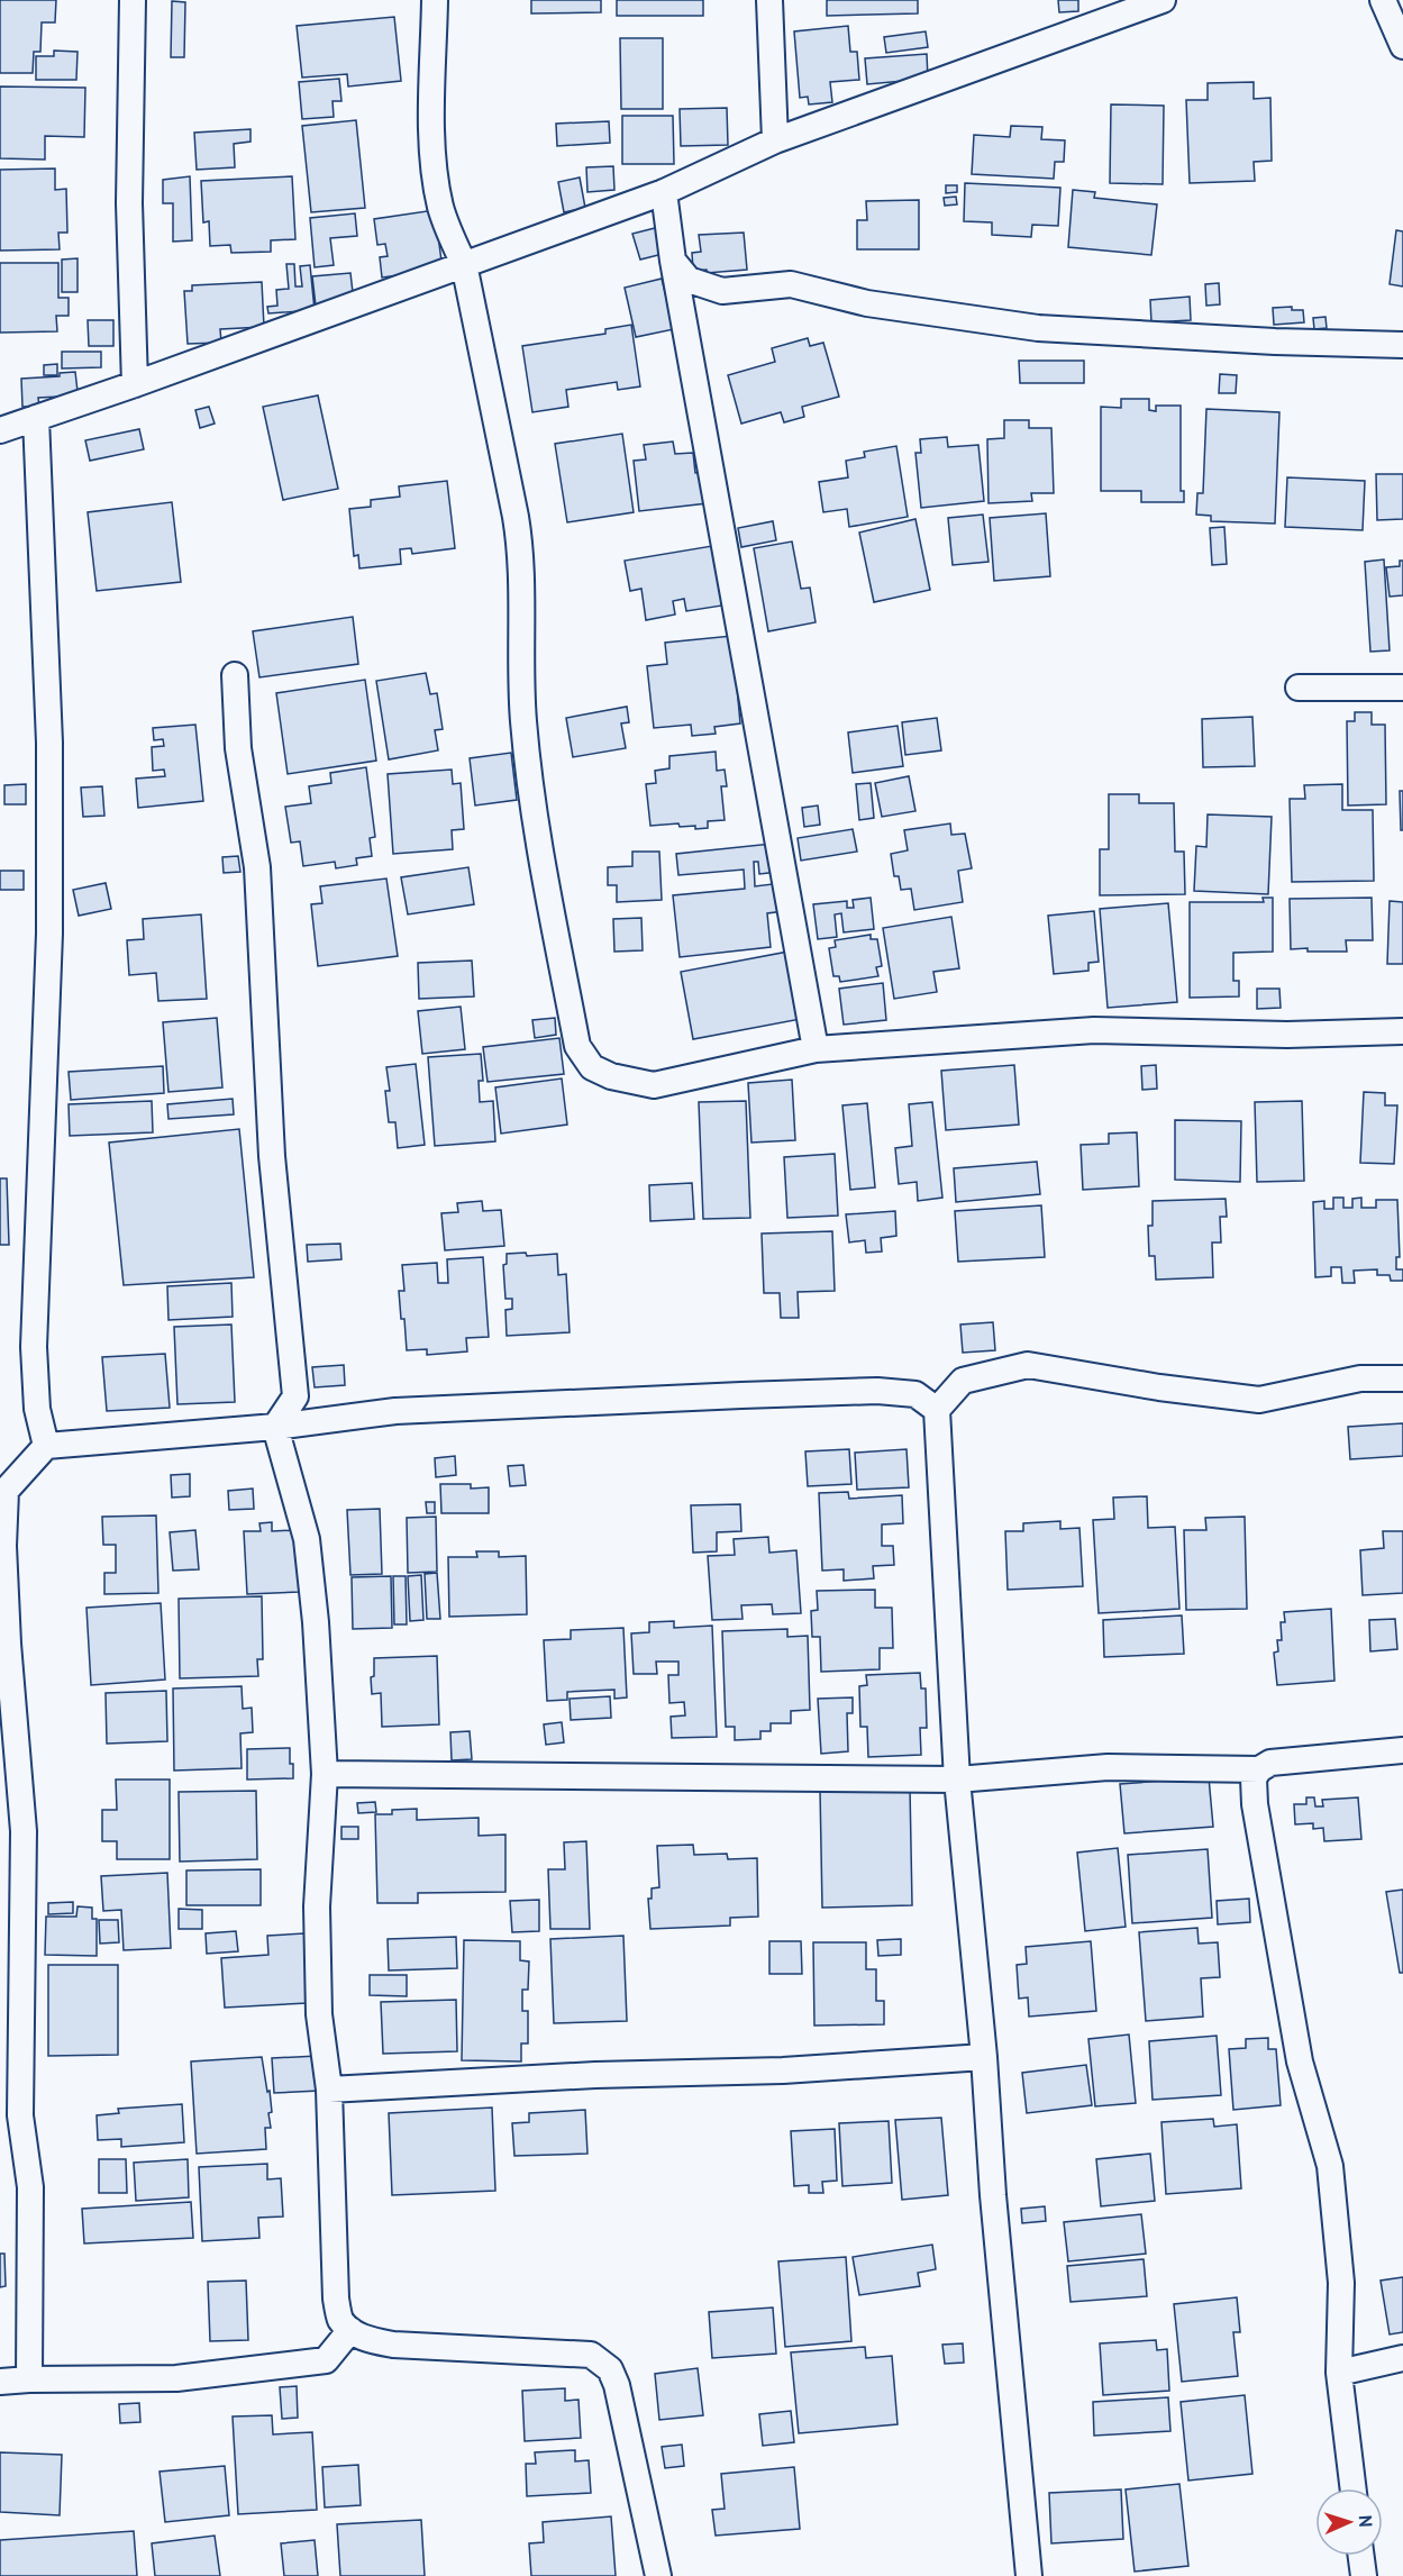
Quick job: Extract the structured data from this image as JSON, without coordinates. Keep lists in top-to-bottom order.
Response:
{
  "north": "right"
}
